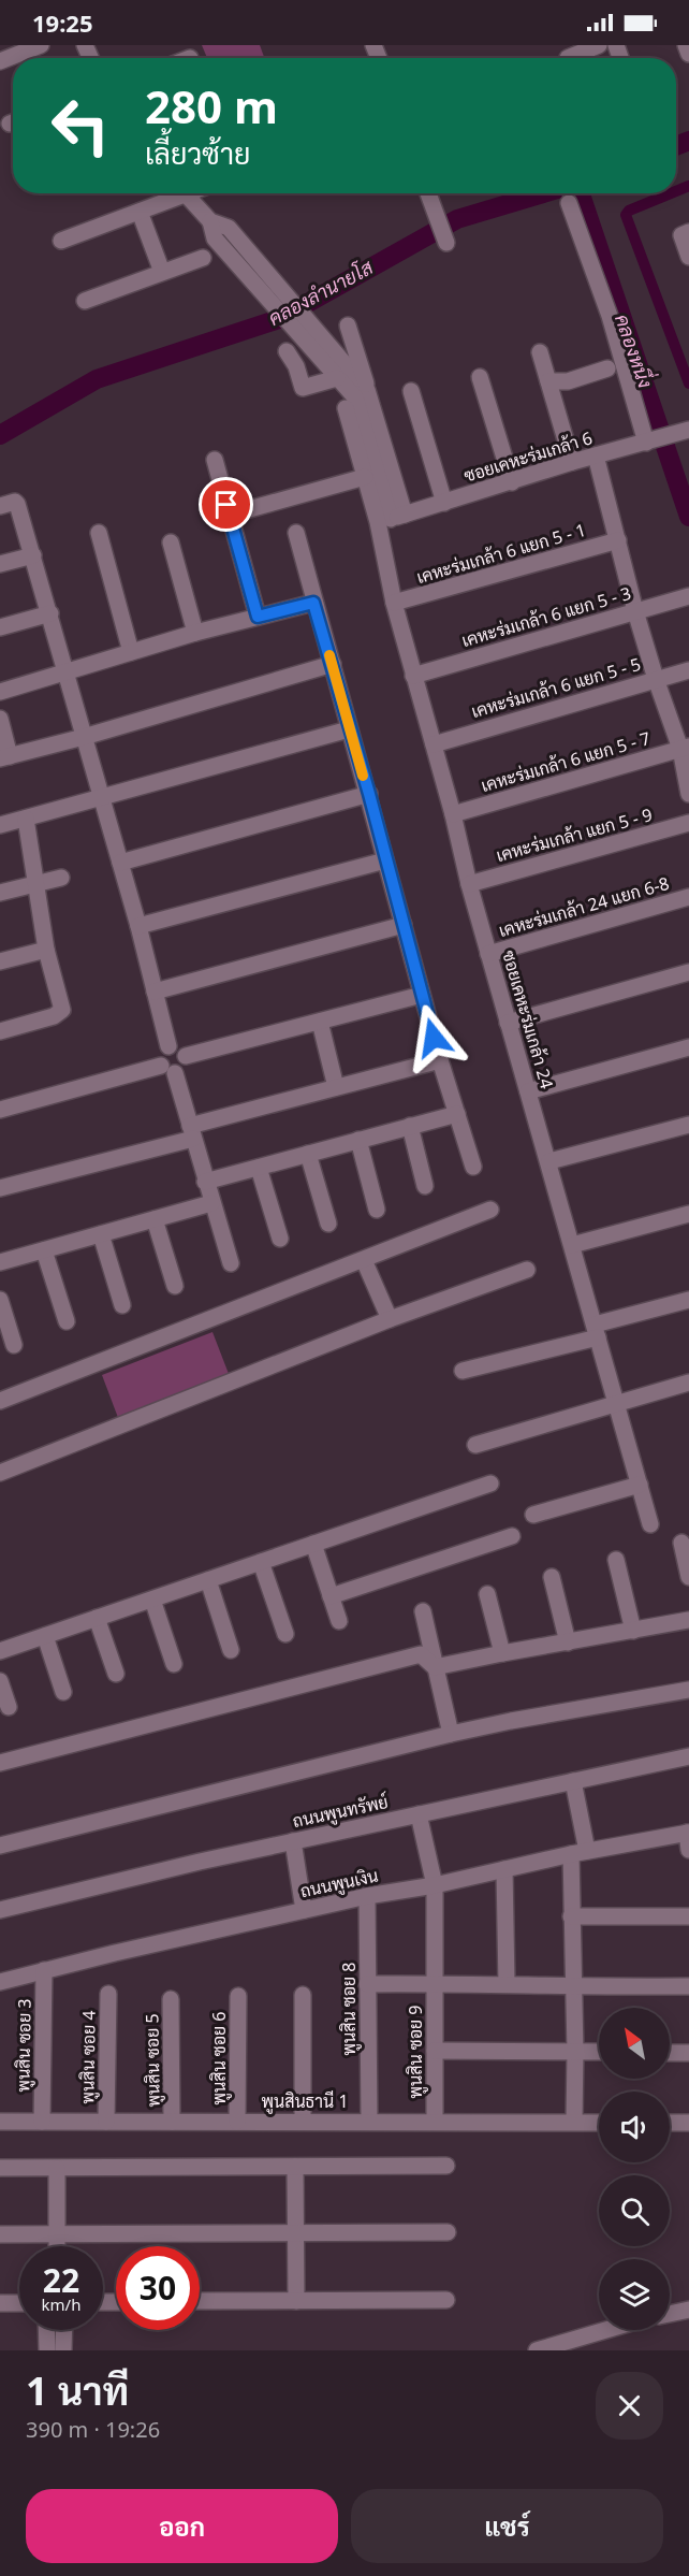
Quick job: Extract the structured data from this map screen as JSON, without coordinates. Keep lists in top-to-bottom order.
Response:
{
  "streets": {
    "street": [
      "ซอยเคหะร่มเกล้า 6",
      "เคหะร่มเกล้า 6 แยก 5 - 1",
      "เคหะร่มเกล้า 6 แยก 5 - 3",
      "เคหะร่มเกล้า 6 แยก 5 - 5",
      "เคหะร่มเกล้า 6 แยก 5 - 7",
      "เคหะร่มเกล้า แยก 5 - 9",
      "เคหะร่มเกล้า 24 แยก 6-8",
      "ซอยเคหะร่มเกล้า 24",
      "ถนนพูนทรัพย์",
      "ถนนพูนเงิน",
      "พูนสิน ซอย 8",
      "พูนสิน ซอย 3",
      "พูนสิน ซอย 9",
      "พูนสิน ซอย 4",
      "พูนสิน ซอย 6",
      "พูนสิน ซอย 5",
      "พูนสินธานี 1"
    ]
  },
  "crossings": [
    ["ซอยเคหะร่มเกล้า 6", "ซอยเคหะร่มเกล้า 24"],
    ["เคหะร่มเกล้า 6 แยก 5 - 1", "ซอยเคหะร่มเกล้า 24"],
    ["เคหะร่มเกล้า 6 แยก 5 - 3", "ซอยเคหะร่มเกล้า 24"],
    ["เคหะร่มเกล้า 6 แยก 5 - 5", "ซอยเคหะร่มเกล้า 24"],
    ["เคหะร่มเกล้า 6 แยก 5 - 7", "ซอยเคหะร่มเกล้า 24"],
    ["เคหะร่มเกล้า แยก 5 - 9", "ซอยเคหะร่มเกล้า 24"],
    ["เคหะร่มเกล้า 24 แยก 6-8", "ซอยเคหะร่มเกล้า 24"],
    ["ถนนพูนทรัพย์", "พูนสิน ซอย 9"],
    ["ถนนพูนเงิน", "พูนสิน ซอย 8"],
    ["ถนนพูนเงิน", "พูนสิน ซอย 3"],
    ["ถนนพูนเงิน", "พูนสิน ซอย 9"],
    ["พูนสิน ซอย 8", "พูนสินธานี 1"],
    ["พูนสิน ซอย 3", "พูนสินธานี 1"],
    ["พูนสิน ซอย 9", "พูนสินธานี 1"],
    ["พูนสิน ซอย 4", "พูนสินธานี 1"],
    ["พูนสิน ซอย 6", "พูนสินธานี 1"],
    ["พูนสิน ซอย 5", "พูนสินธานี 1"]
  ],
  "water": ["คลองลำนายโส", "คลองหนึ่ง"],
  "north": "top left",
  "page": {
    "status": "19:25",
    "turn": ["280 m", "เลี้ยวซ้าย"],
    "speed": "22 km/h",
    "limit": "30",
    "heading": ["1 นาที", "390 m · 19:26"],
    "buttons": ["ออก", "แชร์"]
  }
}
